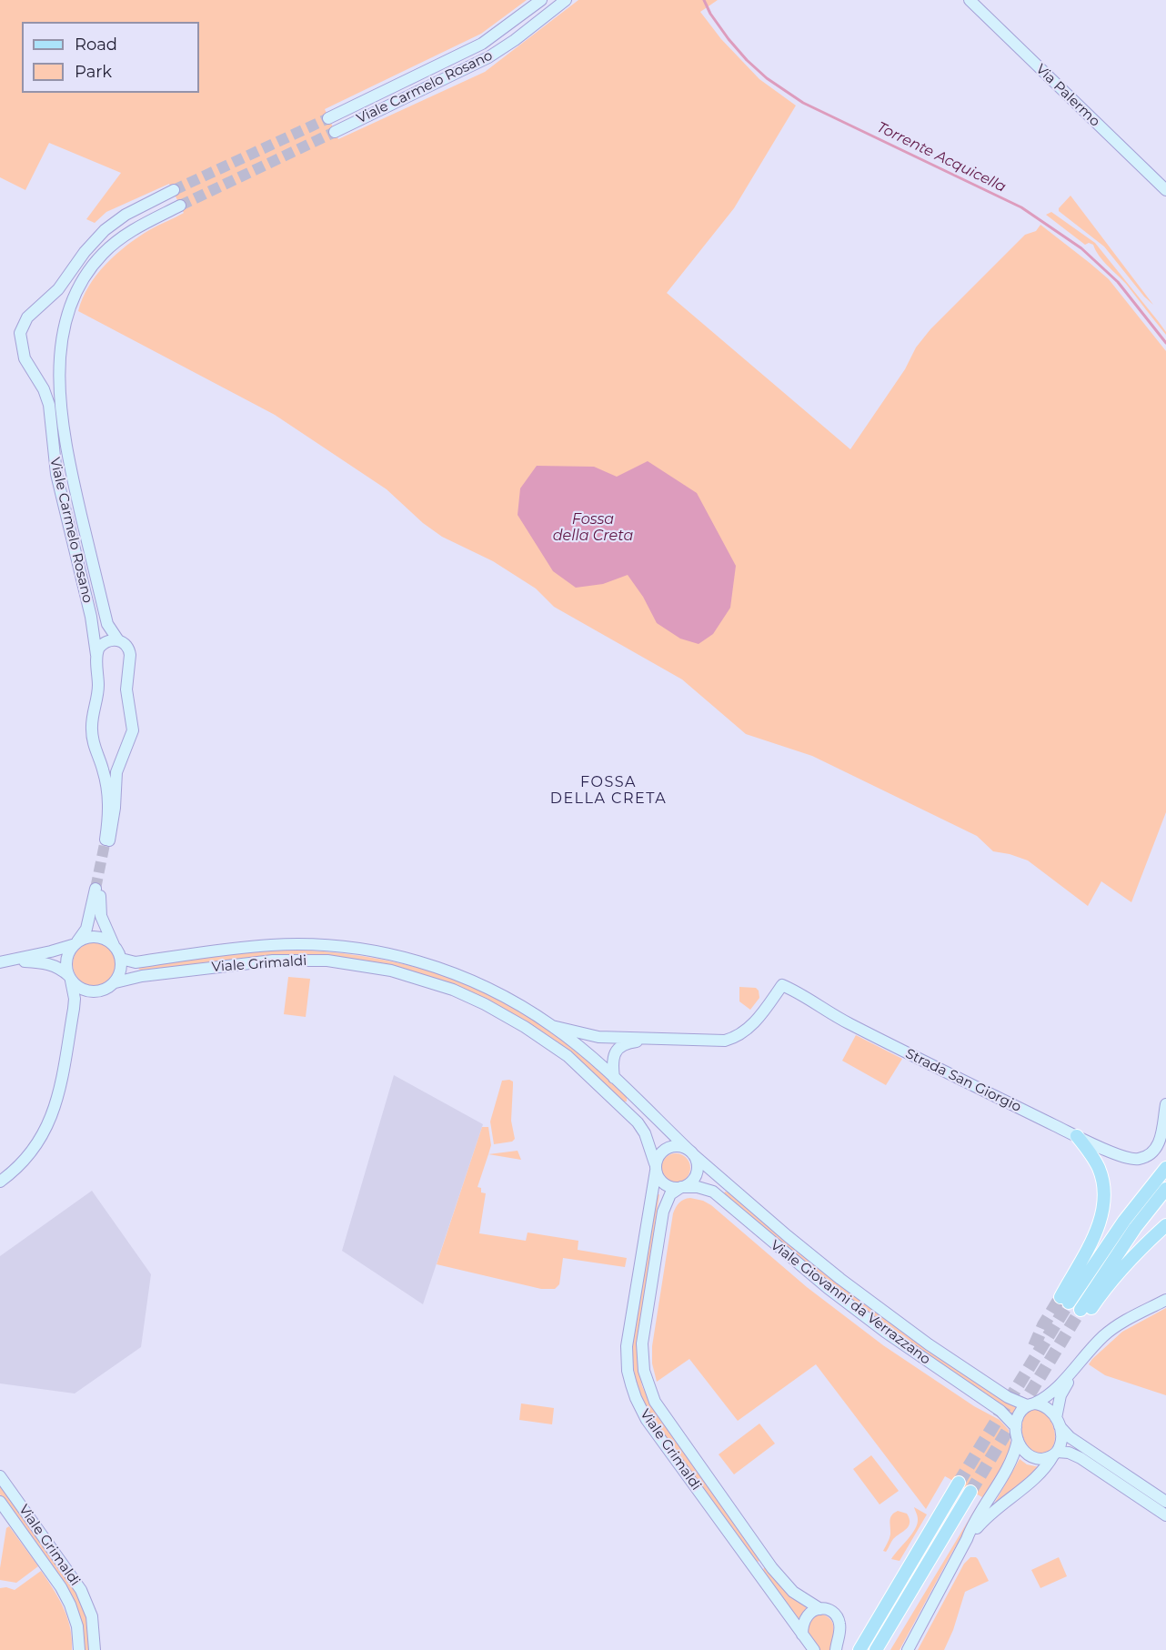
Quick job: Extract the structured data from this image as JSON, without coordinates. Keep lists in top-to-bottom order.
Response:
{
  "streets": {
    "main road": [
      "Viale Carmelo Rosano",
      "Via Palermo",
      "Viale Grimaldi",
      "Strada San Giorgio",
      "Viale Giovanni da Verrazzano"
    ]
  },
  "crossings": [
    ["Viale Grimaldi", "Viale Giovanni da Verrazzano"]
  ],
  "districts": ["FOSSA DELLA CRETA"],
  "water": ["Torrente Acquicella", "Fossa della Creta"],
  "legend": ["Road", "Park"]
}
